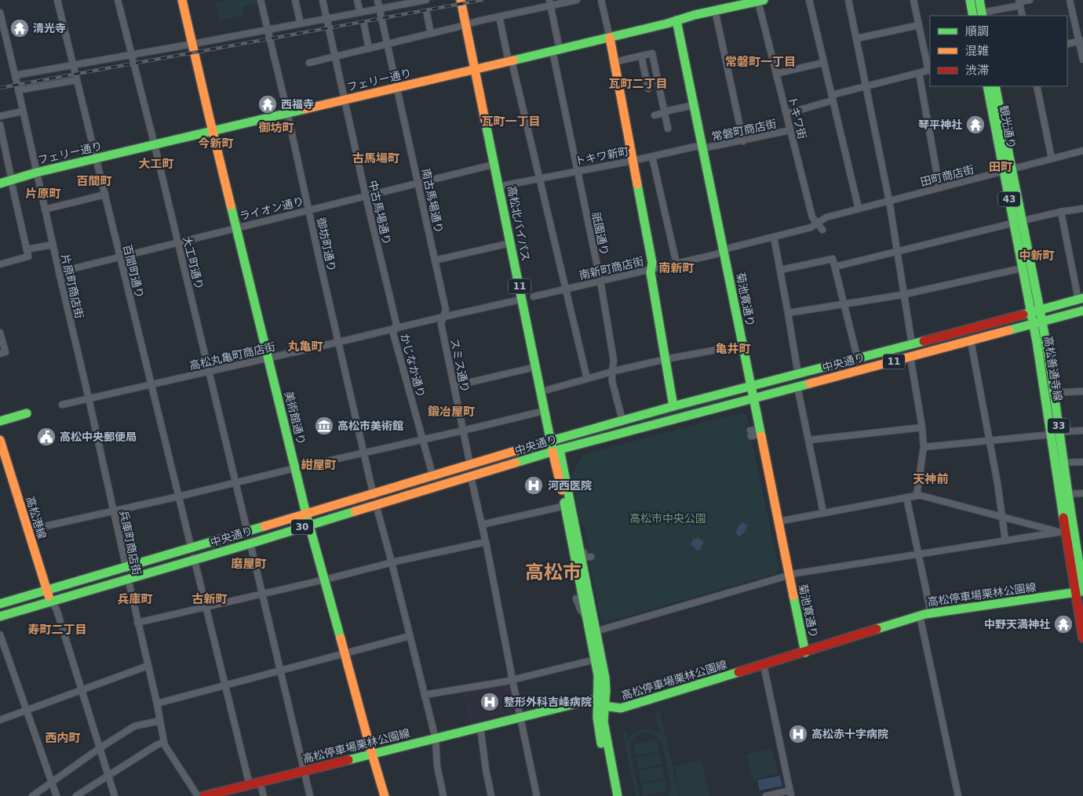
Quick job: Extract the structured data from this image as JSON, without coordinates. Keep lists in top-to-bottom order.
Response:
{
  "streets": {
    "main road": [
      "フェリー通り",
      "観光通り",
      "43",
      "高松北バイパス",
      "11",
      "菊池寛通り",
      "中央通り",
      "高松善通寺線",
      "美術館通り",
      "33",
      "高松港線",
      "30",
      "高松停車場栗林公園線"
    ],
    "street": [
      "トキワ街",
      "常磐町商店街",
      "トキワ新町",
      "田町商店街",
      "南古馬場通り",
      "ライオン通り",
      "中古馬場通り",
      "祇園通り",
      "御坊町通り",
      "大工町通り",
      "南新町商店街",
      "百間町通り",
      "片原町商店街",
      "高松丸亀町商店街",
      "かじなか通り",
      "スミス通り",
      "兵庫町商店街"
    ]
  },
  "crossings": [
    ["フェリー通り", "トキワ街"],
    ["フェリー通り", "南古馬場通り"],
    ["フェリー通り", "中古馬場通り"],
    ["フェリー通り", "高松北バイパス"],
    ["フェリー通り", "祇園通り"],
    ["フェリー通り", "御坊町通り"],
    ["フェリー通り", "大工町通り"],
    ["フェリー通り", "百間町通り"],
    ["フェリー通り", "片原町商店街"],
    ["フェリー通り", "菊池寛通り"],
    ["フェリー通り", "美術館通り"],
    ["トキワ街", "常磐町商店街"],
    ["トキワ街", "田町商店街"],
    ["トキワ街", "南新町商店街"],
    ["観光通り", "田町商店街"],
    ["観光通り", "中央通り"],
    ["観光通り", "高松善通寺線"],
    ["常磐町商店街", "トキワ新町"],
    ["常磐町商店街", "菊池寛通り"],
    ["トキワ新町", "高松北バイパス"],
    ["トキワ新町", "祇園通り"],
    ["トキワ新町", "菊池寛通り"],
    ["田町商店街", "南新町商店街"],
    ["南古馬場通り", "ライオン通り"],
    ["南古馬場通り", "高松丸亀町商店街"],
    ["南古馬場通り", "スミス通り"],
    ["ライオン通り", "中古馬場通り"],
    ["ライオン通り", "御坊町通り"],
    ["ライオン通り", "大工町通り"],
    ["ライオン通り", "百間町通り"],
    ["ライオン通り", "片原町商店街"],
    ["ライオン通り", "美術館通り"],
    ["中古馬場通り", "高松丸亀町商店街"],
    ["中古馬場通り", "かじなか通り"],
    ["高松北バイパス", "中央通り"],
    ["祇園通り", "南新町商店街"],
    ["祇園通り", "中央通り"],
    ["御坊町通り", "高松丸亀町商店街"],
    ["御坊町通り", "中央通り"],
    ["御坊町通り", "高松停車場栗林公園線"],
    ["大工町通り", "高松丸亀町商店街"],
    ["大工町通り", "中央通り"],
    ["南新町商店街", "菊池寛通り"],
    ["百間町通り", "高松丸亀町商店街"],
    ["百間町通り", "中央通り"],
    ["百間町通り", "高松停車場栗林公園線"],
    ["片原町商店街", "高松丸亀町商店街"],
    ["片原町商店街", "兵庫町商店街"],
    ["菊池寛通り", "中央通り"],
    ["菊池寛通り", "高松停車場栗林公園線"],
    ["高松丸亀町商店街", "かじなか通り"],
    ["高松丸亀町商店街", "スミス通り"],
    ["高松丸亀町商店街", "美術館通り"],
    ["高松丸亀町商店街", "兵庫町商店街"],
    ["中央通り", "かじなか通り"],
    ["中央通り", "スミス通り"],
    ["中央通り", "高松善通寺線"],
    ["中央通り", "美術館通り"],
    ["中央通り", "高松港線"],
    ["中央通り", "兵庫町商店街"],
    ["高松善通寺線", "高松停車場栗林公園線"],
    ["美術館通り", "高松停車場栗林公園線"]
  ],
  "districts": [
    "常磐町一丁目",
    "瓦町二丁目",
    "瓦町一丁目",
    "御坊町",
    "今新町",
    "古馬場町",
    "大工町",
    "田町",
    "百間町",
    "片原町",
    "中新町",
    "南新町",
    "丸亀町",
    "亀井町",
    "鍛冶屋町",
    "紺屋町",
    "天神前",
    "磨屋町",
    "高松市",
    "兵庫町",
    "古新町",
    "寿町二丁目",
    "西内町"
  ],
  "parks": ["高松市中央公園"],
  "places": {
    "temple": [
      "清光寺",
      "西福寺",
      "琴平神社",
      "中野天満神社"
    ],
    "museum": ["高松市美術館"],
    "public building": ["高松中央郵便局"],
    "hospital": ["河西医院", "整形外科吉峰病院", "高松赤十字病院"]
  },
  "legend": ["順調", "混雑", "渋滞"]
}
